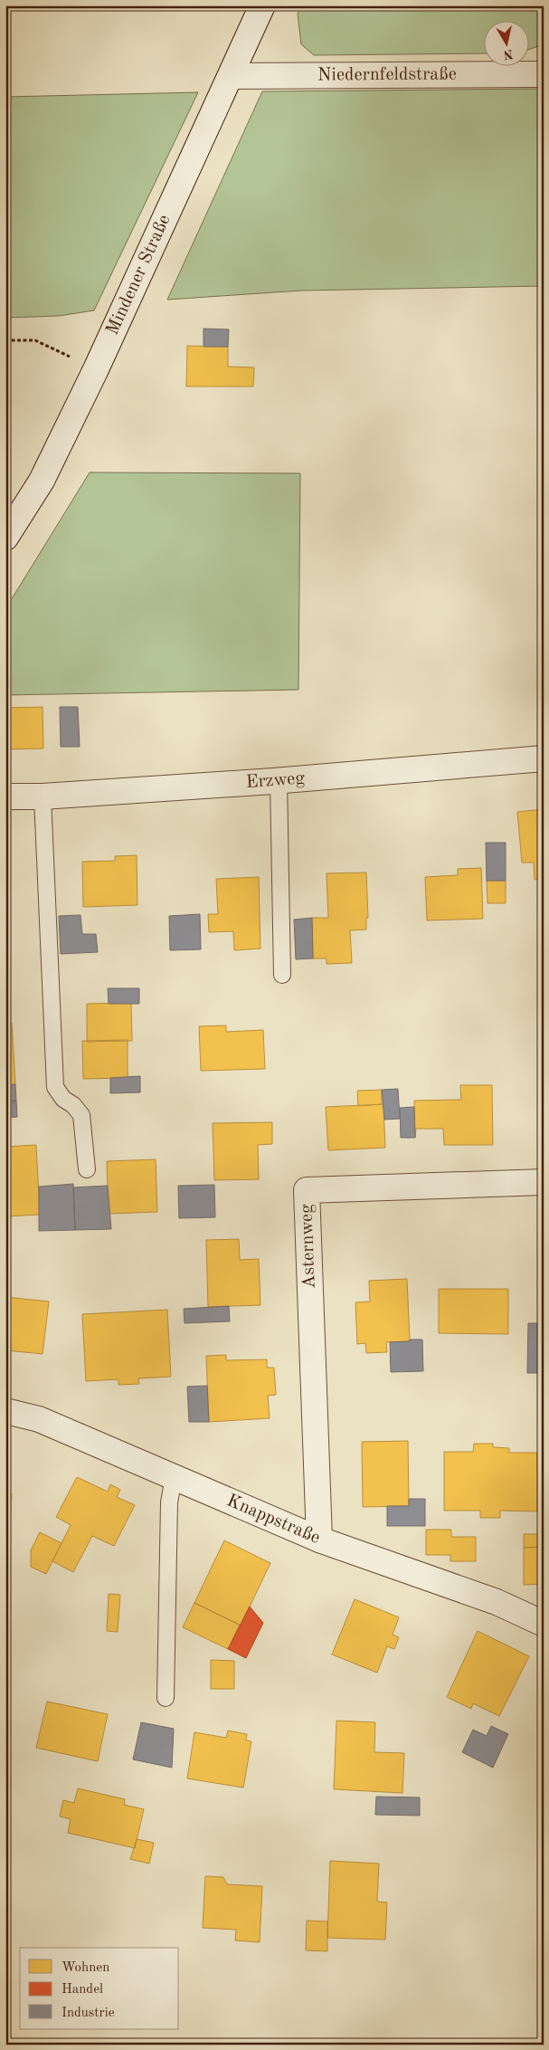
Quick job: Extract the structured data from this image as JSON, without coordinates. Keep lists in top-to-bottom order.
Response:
{
  "streets": {
    "street": [
      "Niedernfeldstraße",
      "Mindener Straße",
      "Erzweg",
      "Asternweg",
      "Knappstraße"
    ]
  },
  "crossings": [
    ["Niedernfeldstraße", "Mindener Straße"],
    ["Asternweg", "Knappstraße"]
  ],
  "legend": ["Wohnen", "Handel", "Industrie"],
  "north": "bottom"
}
